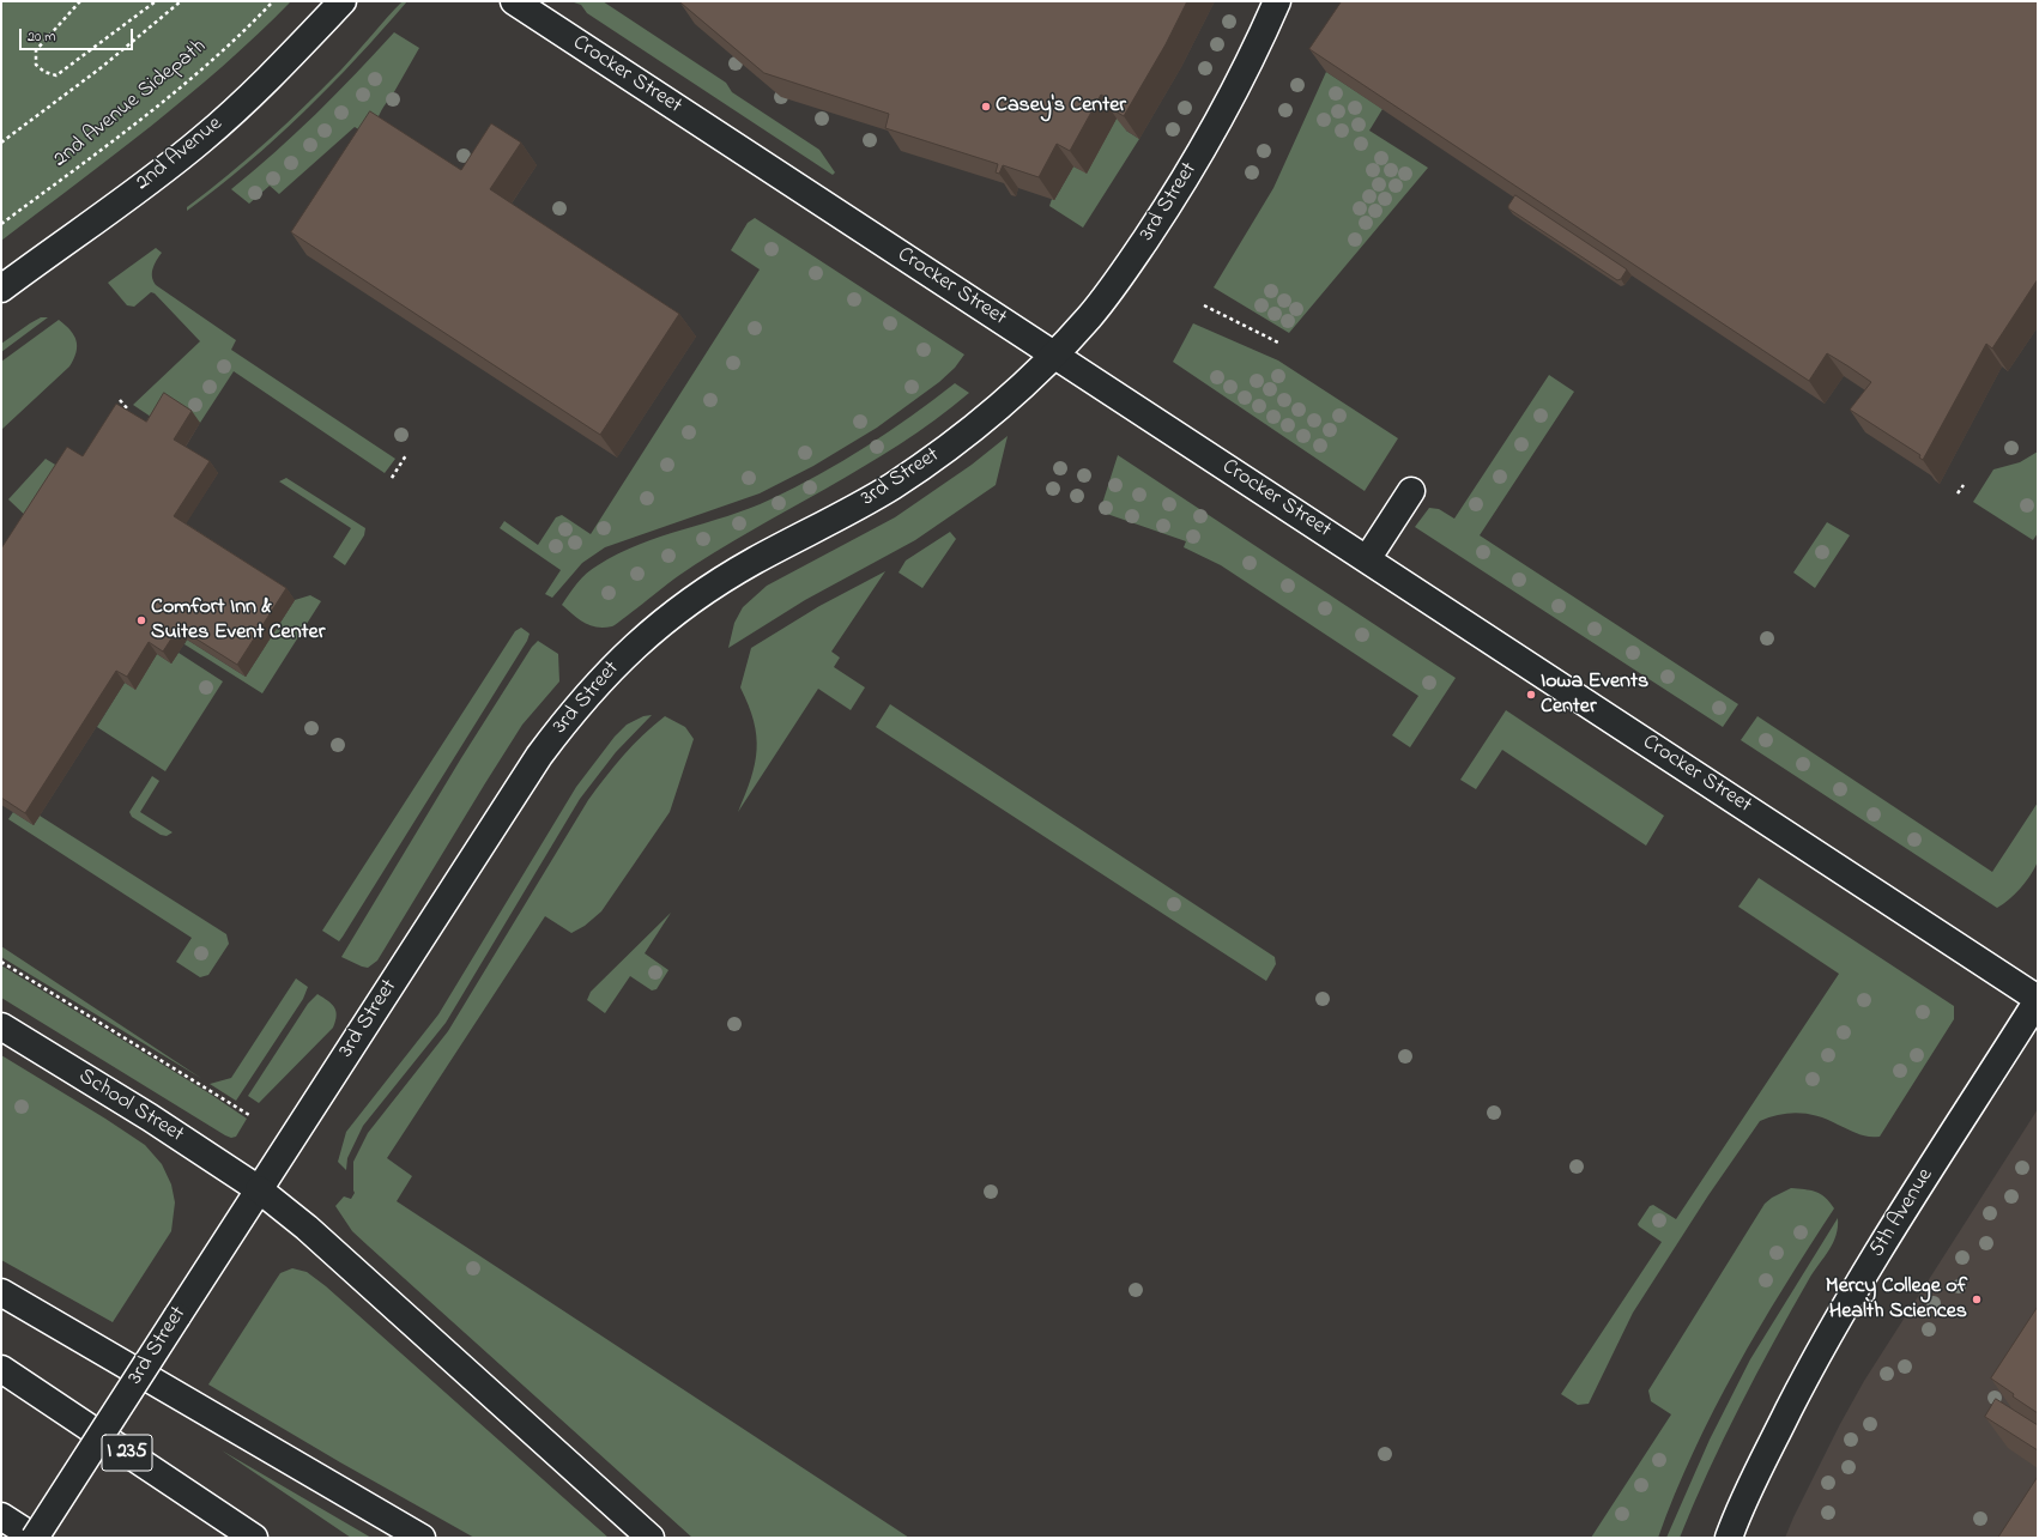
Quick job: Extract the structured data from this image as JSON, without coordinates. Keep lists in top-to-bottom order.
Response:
{
  "streets": {
    "main road": [
      "Crocker Street",
      "2nd Avenue",
      "3rd Street",
      "School Street",
      "5th Avenue",
      "I 235"
    ],
    "path": ["2nd Avenue Sidepath"]
  },
  "crossings": [
    ["Crocker Street", "3rd Street"],
    ["Crocker Street", "5th Avenue"],
    ["3rd Street", "School Street"]
  ],
  "places": [
    "Casey's Center",
    "Comfort Inn & Suites Event Center",
    "Iowa Events Center",
    "Mercy College of Health Sciences"
  ],
  "scale_bar": "20 m"
}
